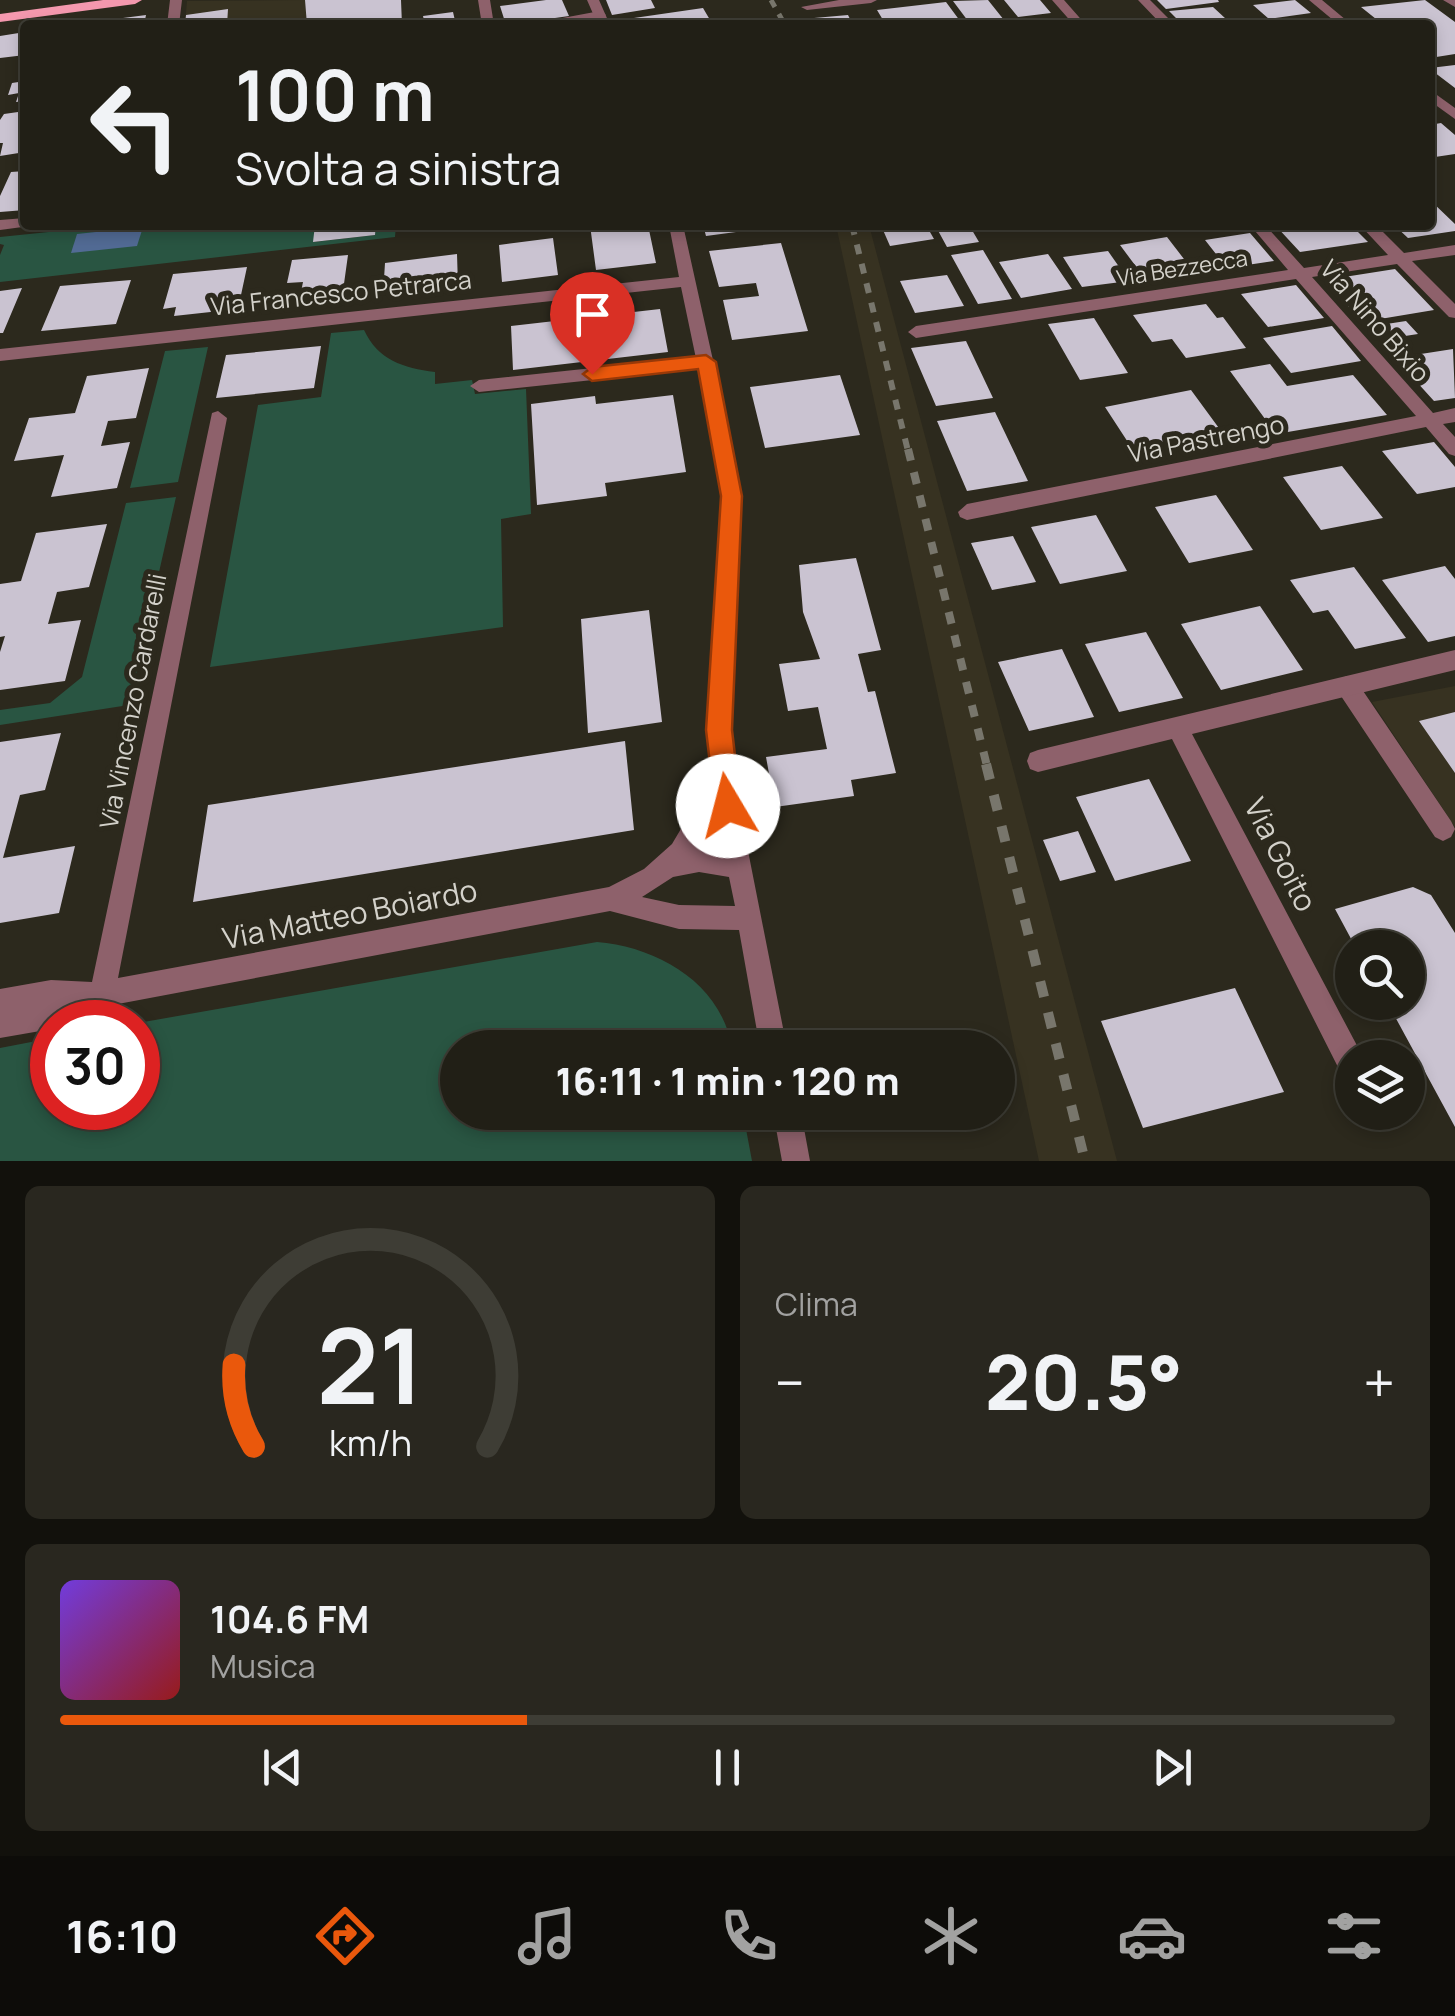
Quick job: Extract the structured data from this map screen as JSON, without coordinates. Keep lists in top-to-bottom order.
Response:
{
  "streets": {
    "street": [
      "Via Bezzecca",
      "Via Francesco Petrarca",
      "Via Nino Bixio",
      "Via Pastrengo",
      "Via Vincenzo Cardarelli",
      "Via Goito",
      "Via Matteo Boiardo"
    ]
  },
  "crossings": [
    ["Via Bezzecca", "Via Nino Bixio"],
    ["Via Nino Bixio", "Via Pastrengo"],
    ["Via Vincenzo Cardarelli", "Via Matteo Boiardo"]
  ],
  "page": {
    "turn": ["100 m", "Svolta a sinistra"],
    "limit": "30",
    "trip": "16:11 · 1 min · 120 m",
    "tile": "Clima",
    "heat": ["−", "20.5°", "+"],
    "song": ["104.6 FM", "Musica"],
    "tabs": "16:10",
    "gauge": ["21", "km/h"]
  }
}
